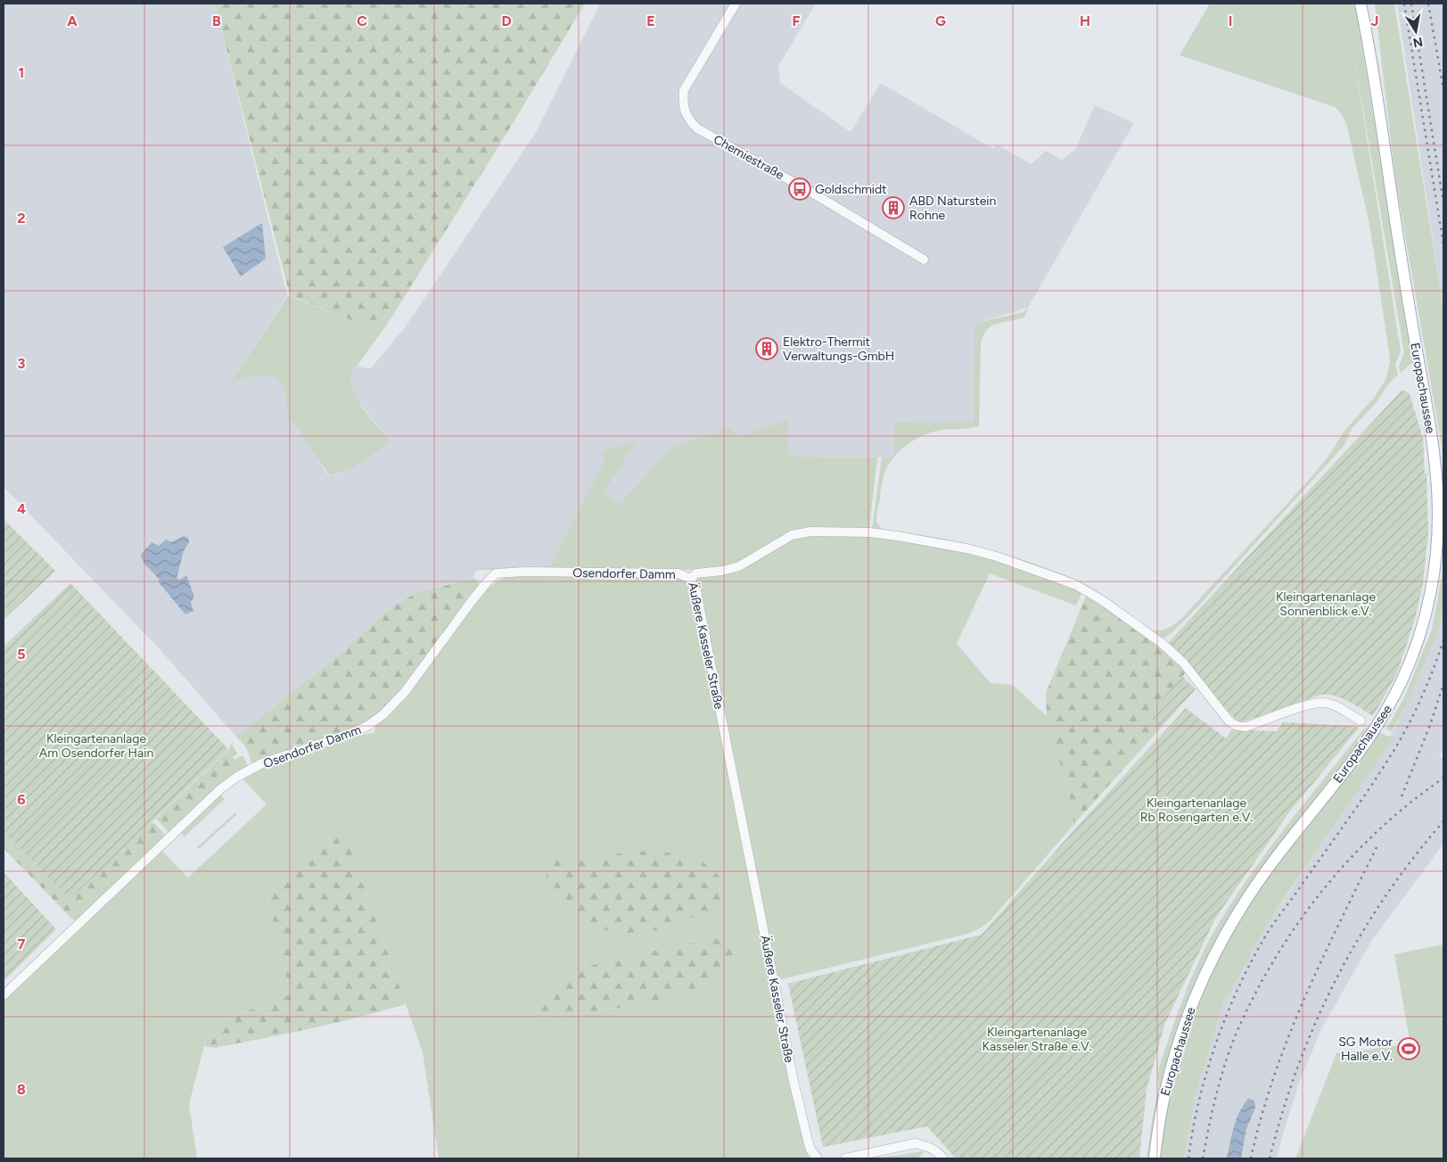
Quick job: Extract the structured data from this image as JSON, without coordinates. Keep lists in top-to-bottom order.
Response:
{
  "streets": {
    "main road": ["Europachaussee"],
    "street": ["Chemiestraße", "Osendorfer Damm", "Äußere Kasseler Straße"]
  },
  "crossings": [
    ["Osendorfer Damm", "Äußere Kasseler Straße"]
  ],
  "parks": [
    "Kleingartenanlage Sonnenblick e.V.",
    "Kleingartenanlage Am Osendorfer Hain",
    "Kleingartenanlage Rb Rosengarten e.V.",
    "Kleingartenanlage Kasseler Straße e.V."
  ],
  "places": {
    "bus stop": ["Goldschmidt"],
    "building": ["ABD Naturstein Rohne", "Elektro-Thermit Verwaltungs-GmbH"],
    "sports": ["SG Motor Halle e.V."]
  },
  "north": "bottom",
  "grid": {
    "columns": [
      "A",
      "B",
      "C",
      "D",
      "E",
      "F",
      "G",
      "H",
      "I",
      "J"
    ],
    "rows": [
      "1",
      "2",
      "3",
      "4",
      "5",
      "6",
      "7",
      "8"
    ]
  }
}
